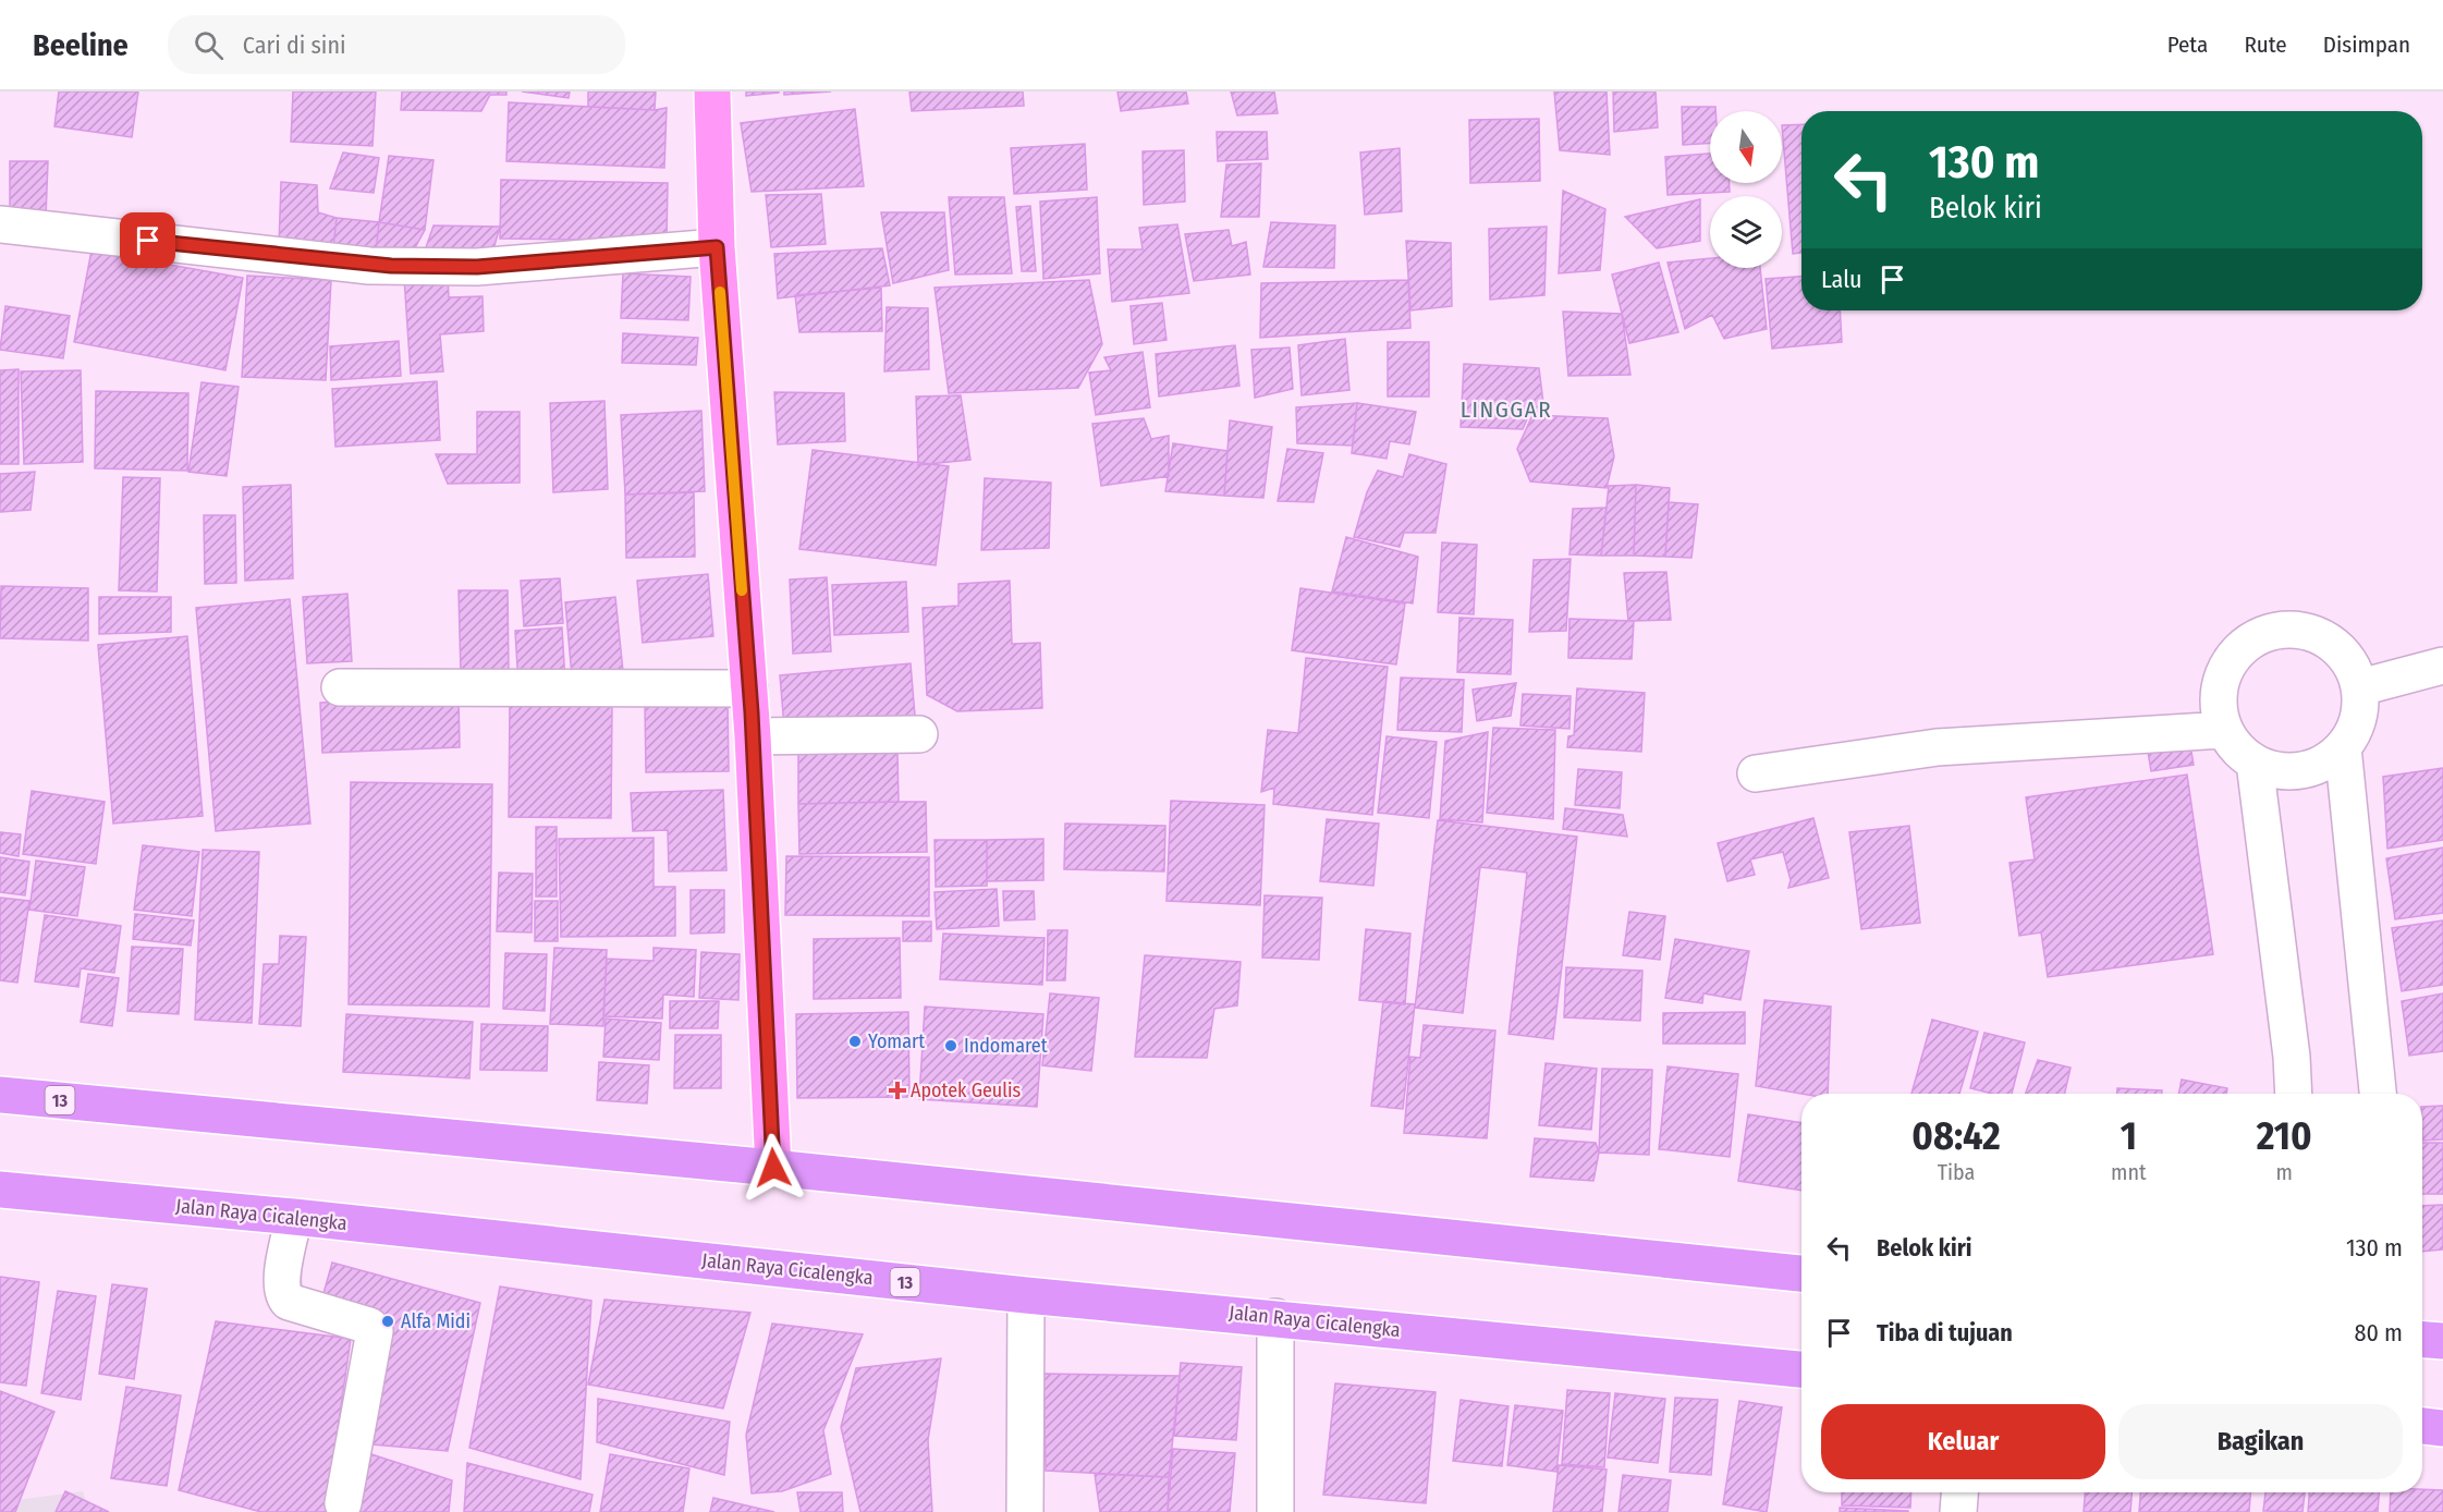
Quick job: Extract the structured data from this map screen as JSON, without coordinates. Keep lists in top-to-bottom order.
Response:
{
  "streets": {
    "highway": ["13", "Jalan Raya Cicalengka"]
  },
  "districts": ["LINGGAR"],
  "places": {
    "other": ["Yomart", "Indomaret", "Alfa Midi"],
    "health": ["Apotek Geulis"]
  },
  "north": "bottom",
  "page": {
    "header": "Beeline",
    "search": "Cari di sini",
    "nav": ["Peta", "Rute", "Disimpan"],
    "turn": ["130 m", "Belok kiri"],
    "then": "Lalu",
    "eta": [
      "08:42",
      "Tiba",
      "1",
      "mnt",
      "210",
      "m"
    ],
    "list": [
      {
        "name": "Belok kiri",
        "value": "130 m"
      },
      {
        "name": "Tiba di tujuan",
        "value": "80 m"
      }
    ],
    "buttons": ["Keluar", "Bagikan"]
  }
}
